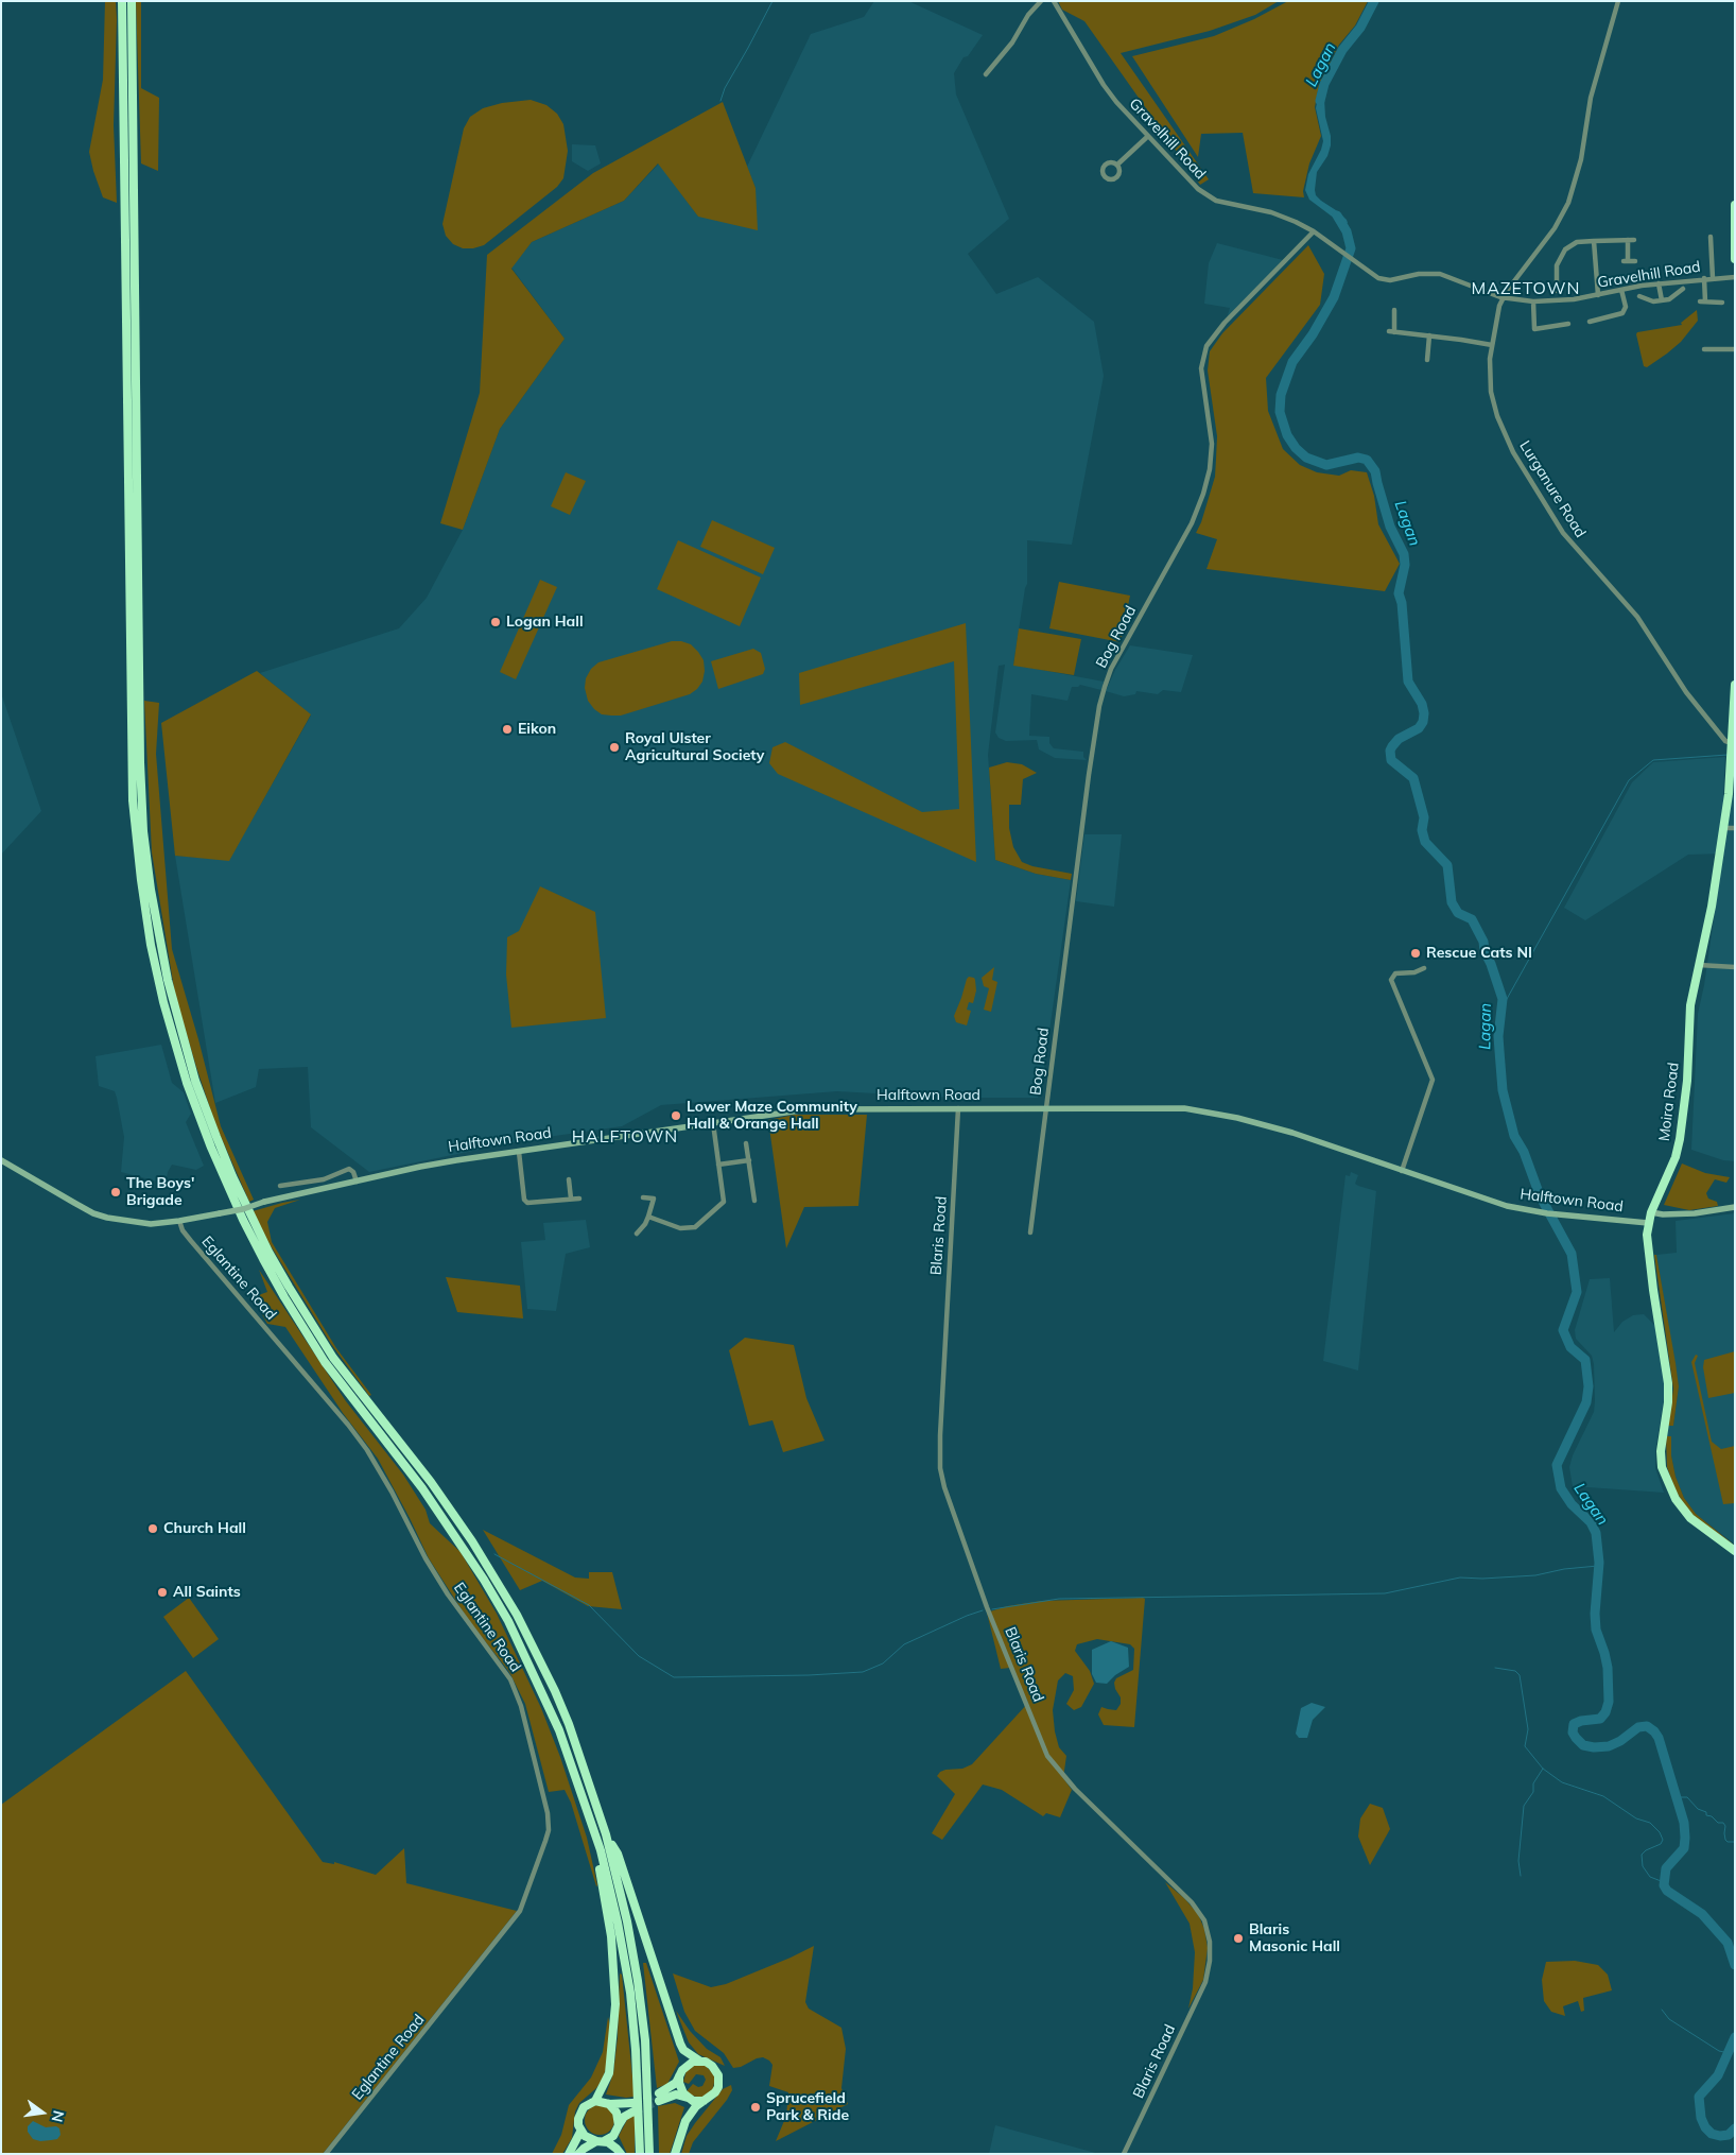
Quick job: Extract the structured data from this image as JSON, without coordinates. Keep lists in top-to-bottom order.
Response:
{
  "streets": {
    "highway": ["Moira Road"],
    "street": [
      "Gravelhill Road",
      "Lurganure Road",
      "Bog Road",
      "Halftown Road",
      "Blaris Road",
      "Eglantine Road"
    ]
  },
  "crossings": [
    ["Gravelhill Road", "Lurganure Road"],
    ["Gravelhill Road", "Bog Road"],
    ["Lurganure Road", "Moira Road"],
    ["Bog Road", "Halftown Road"],
    ["Halftown Road", "Moira Road"],
    ["Halftown Road", "Blaris Road"],
    ["Halftown Road", "Eglantine Road"]
  ],
  "districts": ["MAZETOWN", "HALFTOWN"],
  "water": ["Lagan"],
  "places": [
    "Logan Hall",
    "Eikon",
    "Royal Ulster Agricultural Society",
    "Rescue Cats NI",
    "Lower Maze Community Hall & Orange Hall",
    "The Boys' Brigade",
    "Church Hall",
    "All Saints",
    "Blaris Masonic Hall",
    "Sprucefield Park & Ride"
  ],
  "north": "right"
}
